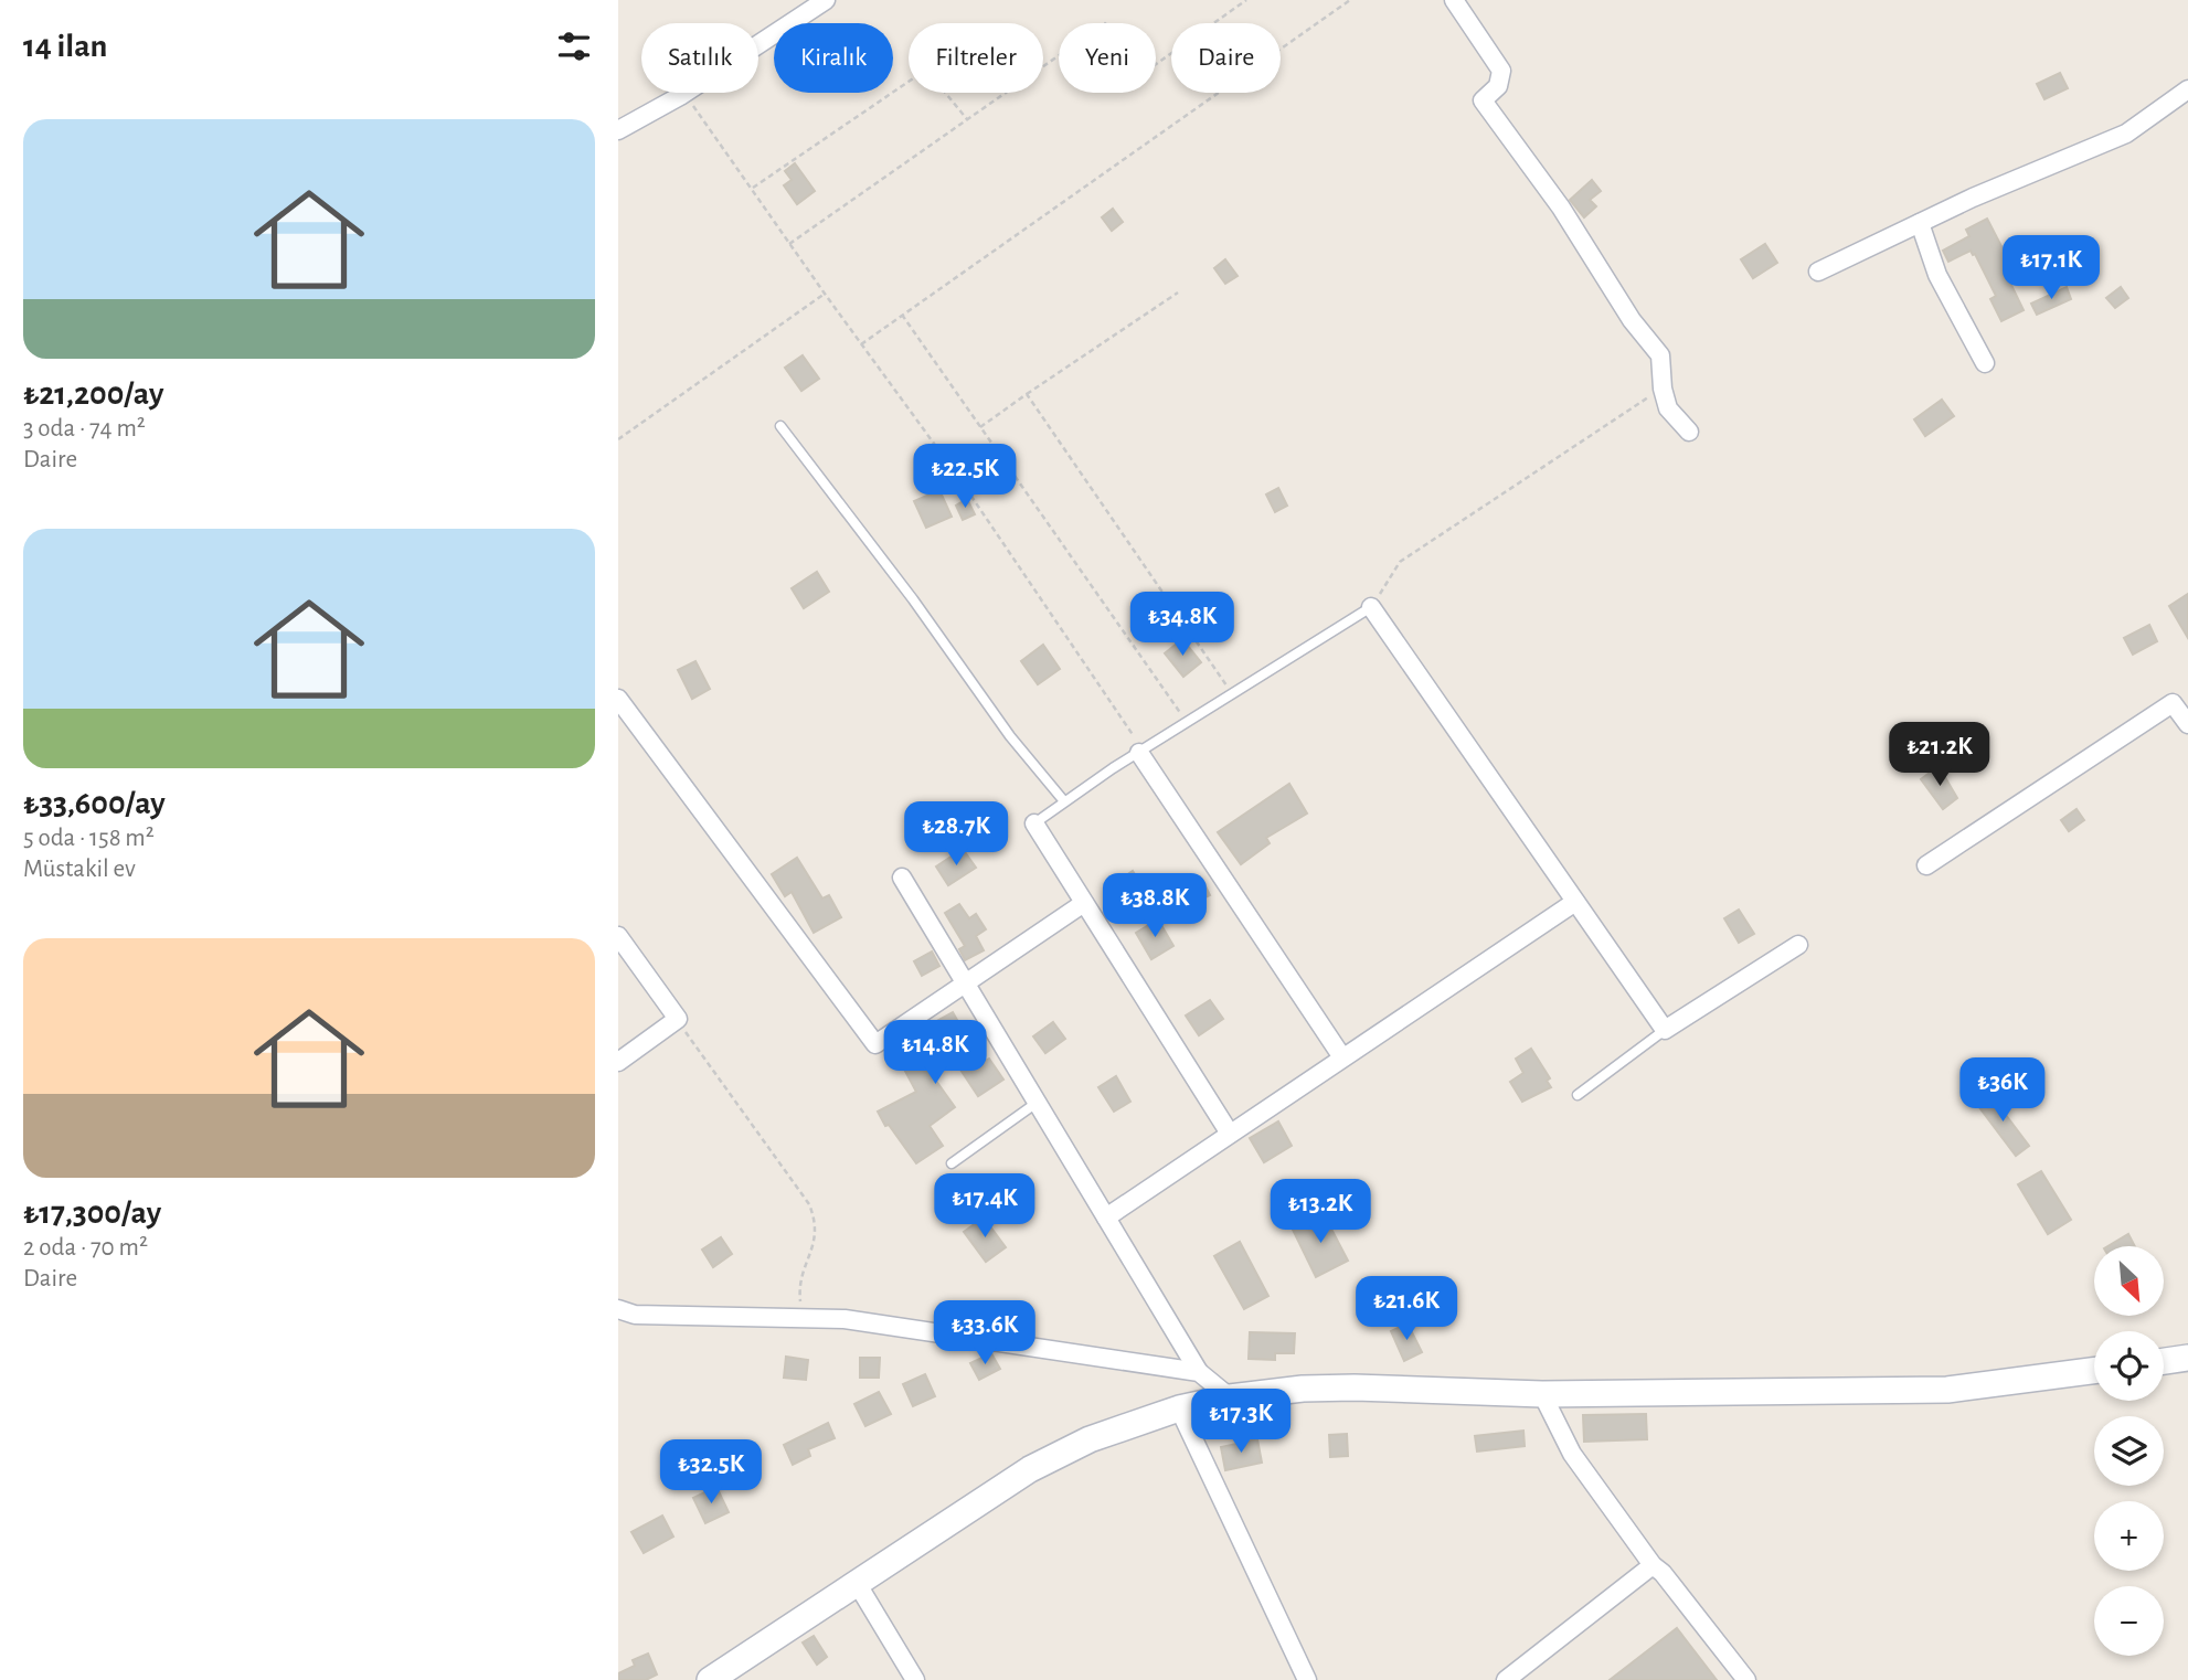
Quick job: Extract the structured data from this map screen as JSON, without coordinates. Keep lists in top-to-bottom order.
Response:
{
  "north": "bottom right",
  "page": {
    "heading": "14 ilan",
    "chip": [
      "Satılık",
      "Kiralık",
      "Filtreler",
      "Yeni",
      "Daire"
    ],
    "list": [
      {
        "name": "₺21,200/ay",
        "note": "3 oda · 74 m² · Daire"
      },
      {
        "name": "₺33,600/ay",
        "note": "5 oda · 158 m² · Müstakil ev"
      },
      {
        "name": "₺17,300/ay",
        "note": "2 oda · 70 m² · Daire"
      }
    ],
    "price": [
      "₺17.1K",
      "₺22.5K",
      "₺34.8K",
      "₺21.2K",
      "₺28.7K",
      "₺38.8K",
      "₺14.8K",
      "₺36K",
      "₺17.4K",
      "₺13.2K",
      "₺21.6K",
      "₺33.6K",
      "₺17.3K",
      "₺32.5K"
    ],
    "map_buttons": ["+", "−"]
  }
}
